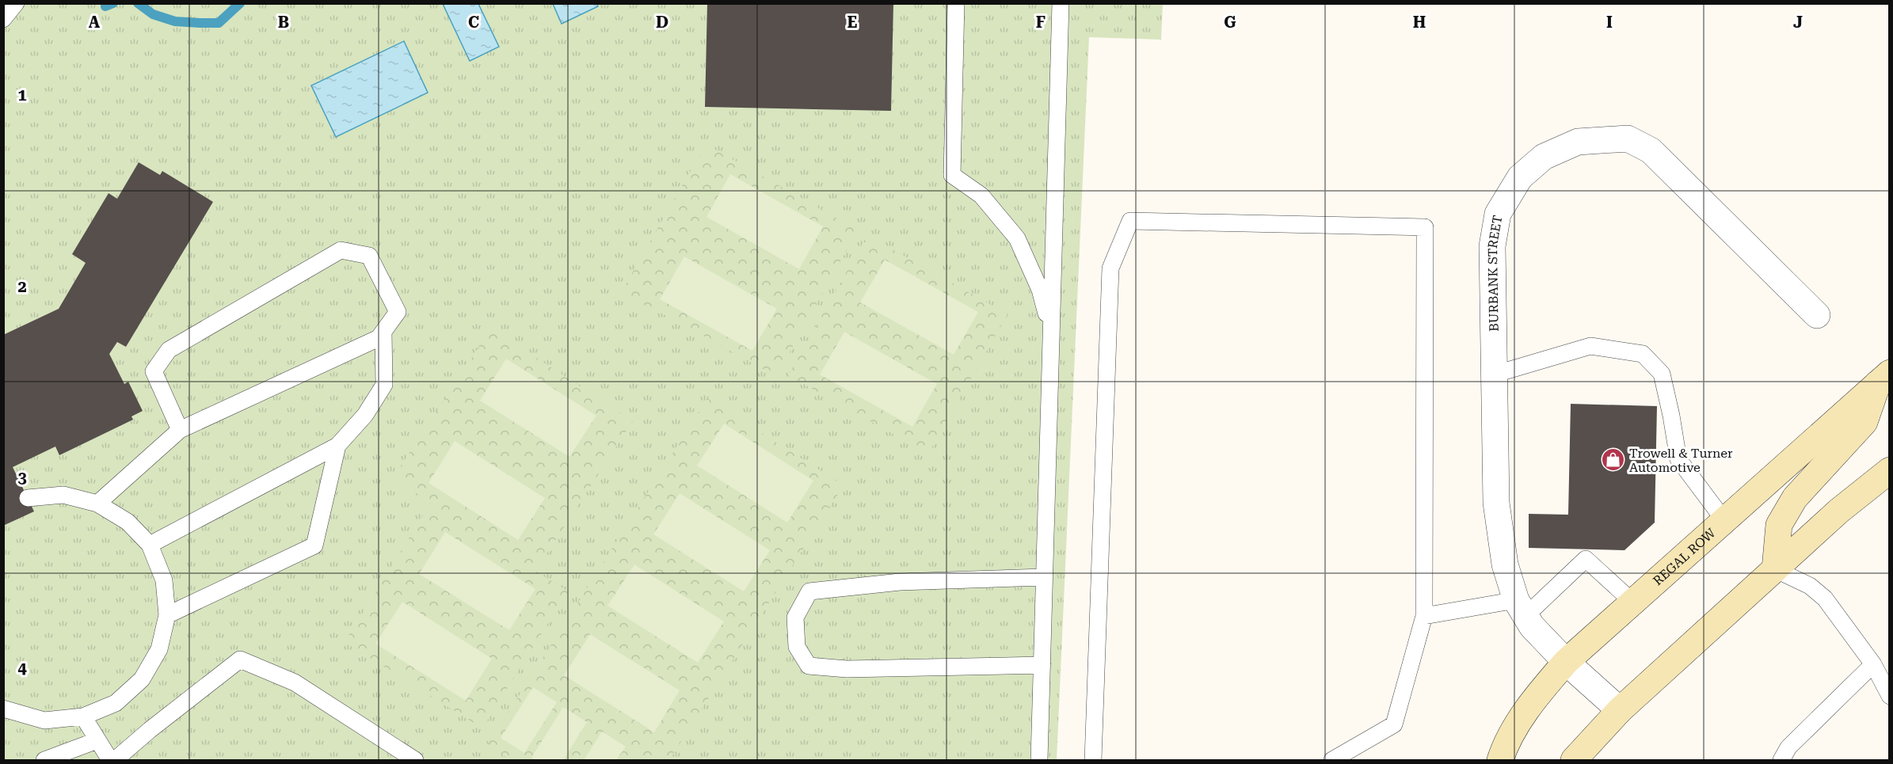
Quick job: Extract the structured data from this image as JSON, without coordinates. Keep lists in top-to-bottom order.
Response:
{
  "streets": {
    "main road": ["REGAL ROW"],
    "street": ["BURBANK STREET"]
  },
  "crossings": [
    ["BURBANK STREET", "REGAL ROW"]
  ],
  "places": {
    "shop": ["Trowell & Turner Automotive"]
  },
  "grid": {
    "columns": [
      "A",
      "B",
      "C",
      "D",
      "E",
      "F",
      "G",
      "H",
      "I",
      "J"
    ],
    "rows": [
      "1",
      "2",
      "3",
      "4"
    ]
  }
}
